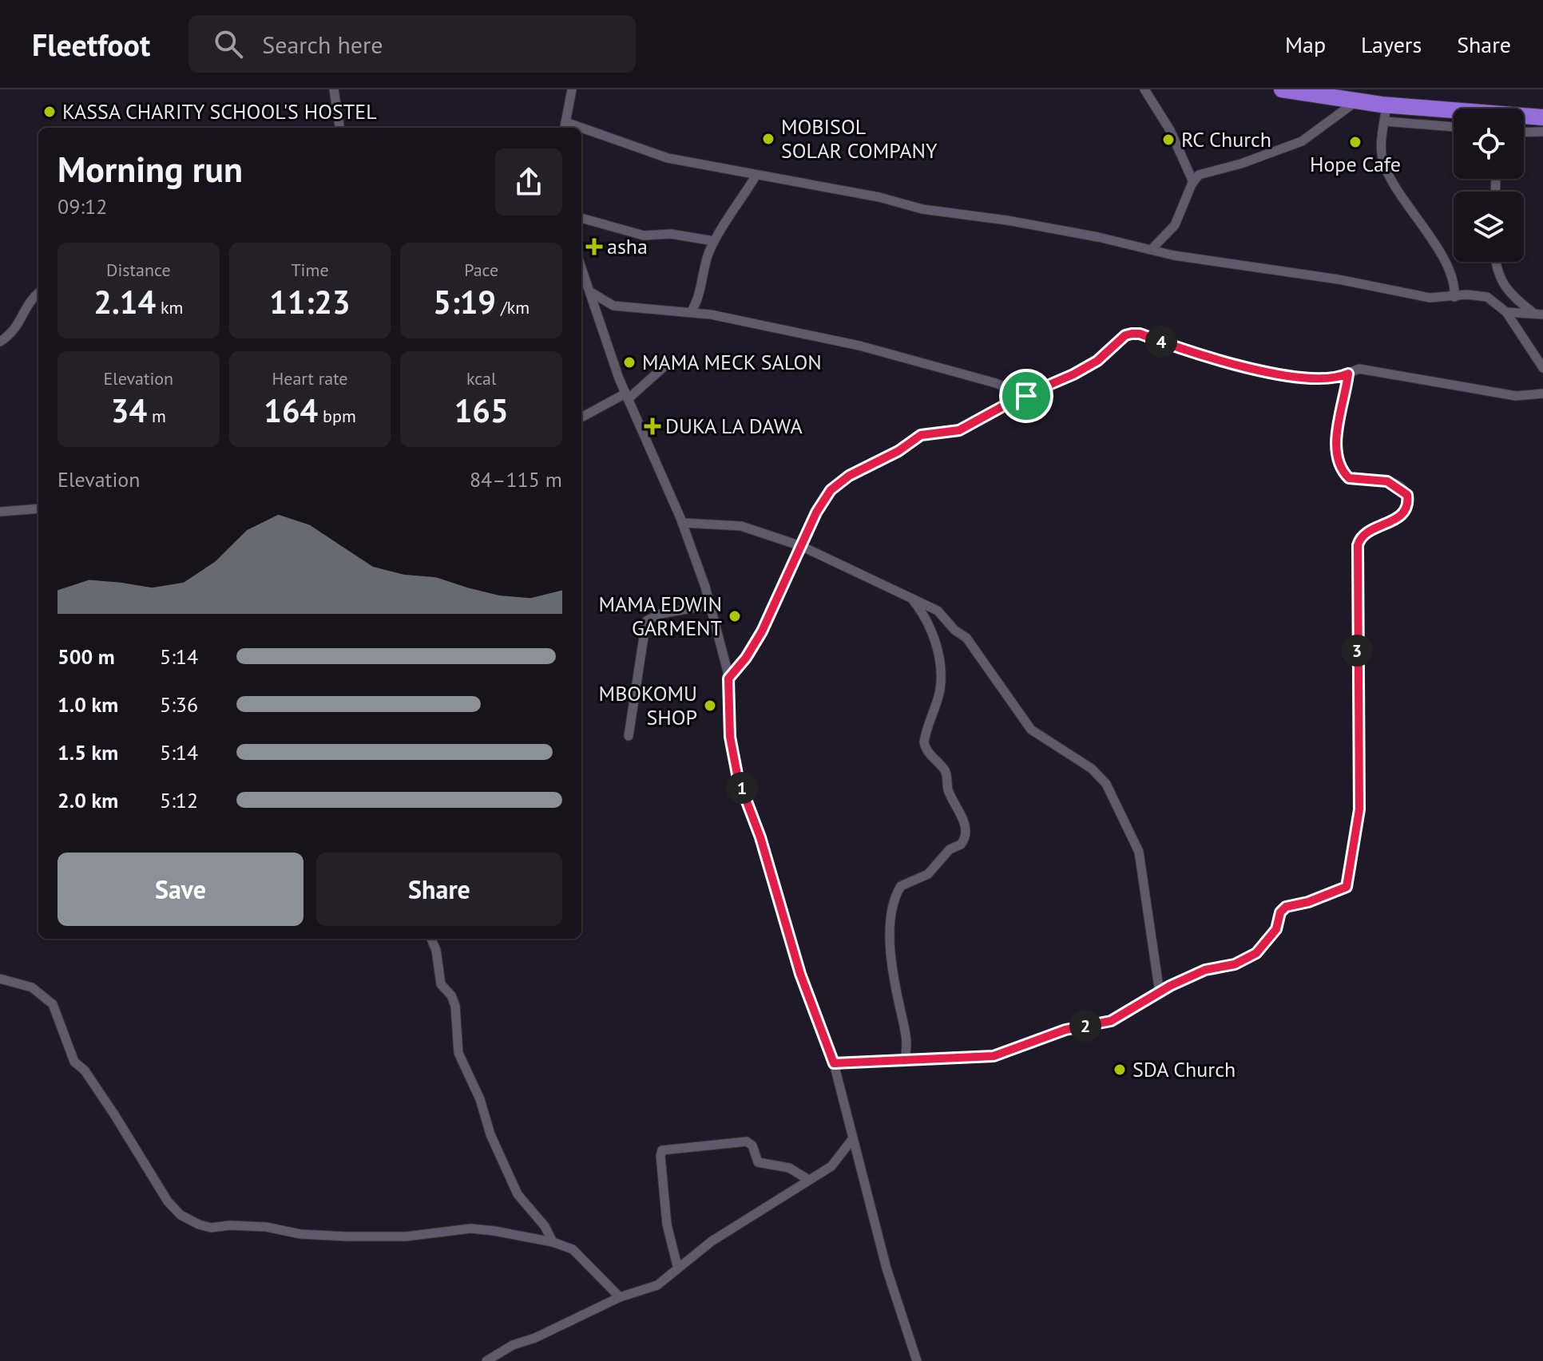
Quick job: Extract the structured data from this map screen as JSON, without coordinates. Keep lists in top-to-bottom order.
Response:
{
  "places": {
    "other": [
      "KASSA CHARITY SCHOOL'S HOSTEL",
      "MOBISOL SOLAR COMPANY",
      "RC Church",
      "Hope Cafe",
      "MAMA MECK SALON",
      "MAMA EDWIN GARMENT",
      "MBOKOMU SHOP",
      "SDA Church"
    ],
    "health": ["asha", "DUKA LA DAWA"]
  },
  "page": {
    "header": "Fleetfoot",
    "search": "Search here",
    "nav": ["Map", "Layers", "Share"],
    "heading": ["Morning run", "09:12"],
    "stats": [
      ["Distance", "2.14 km"],
      ["Time", "11:23"],
      ["Pace", "5:19 /km"],
      ["Elevation", "34 m"],
      ["Heart rate", "164 bpm"],
      ["kcal", "165"]
    ],
    "pins": [
      "4",
      "3",
      "1",
      "2"
    ],
    "chart": ["Elevation", "84–115 m"],
    "list": [
      {
        "name": "500 m",
        "note": "5:14"
      },
      {
        "name": "1.0 km",
        "note": "5:36"
      },
      {
        "name": "1.5 km",
        "note": "5:14"
      },
      {
        "name": "2.0 km",
        "note": "5:12"
      }
    ],
    "buttons": ["Save", "Share"]
  }
}
